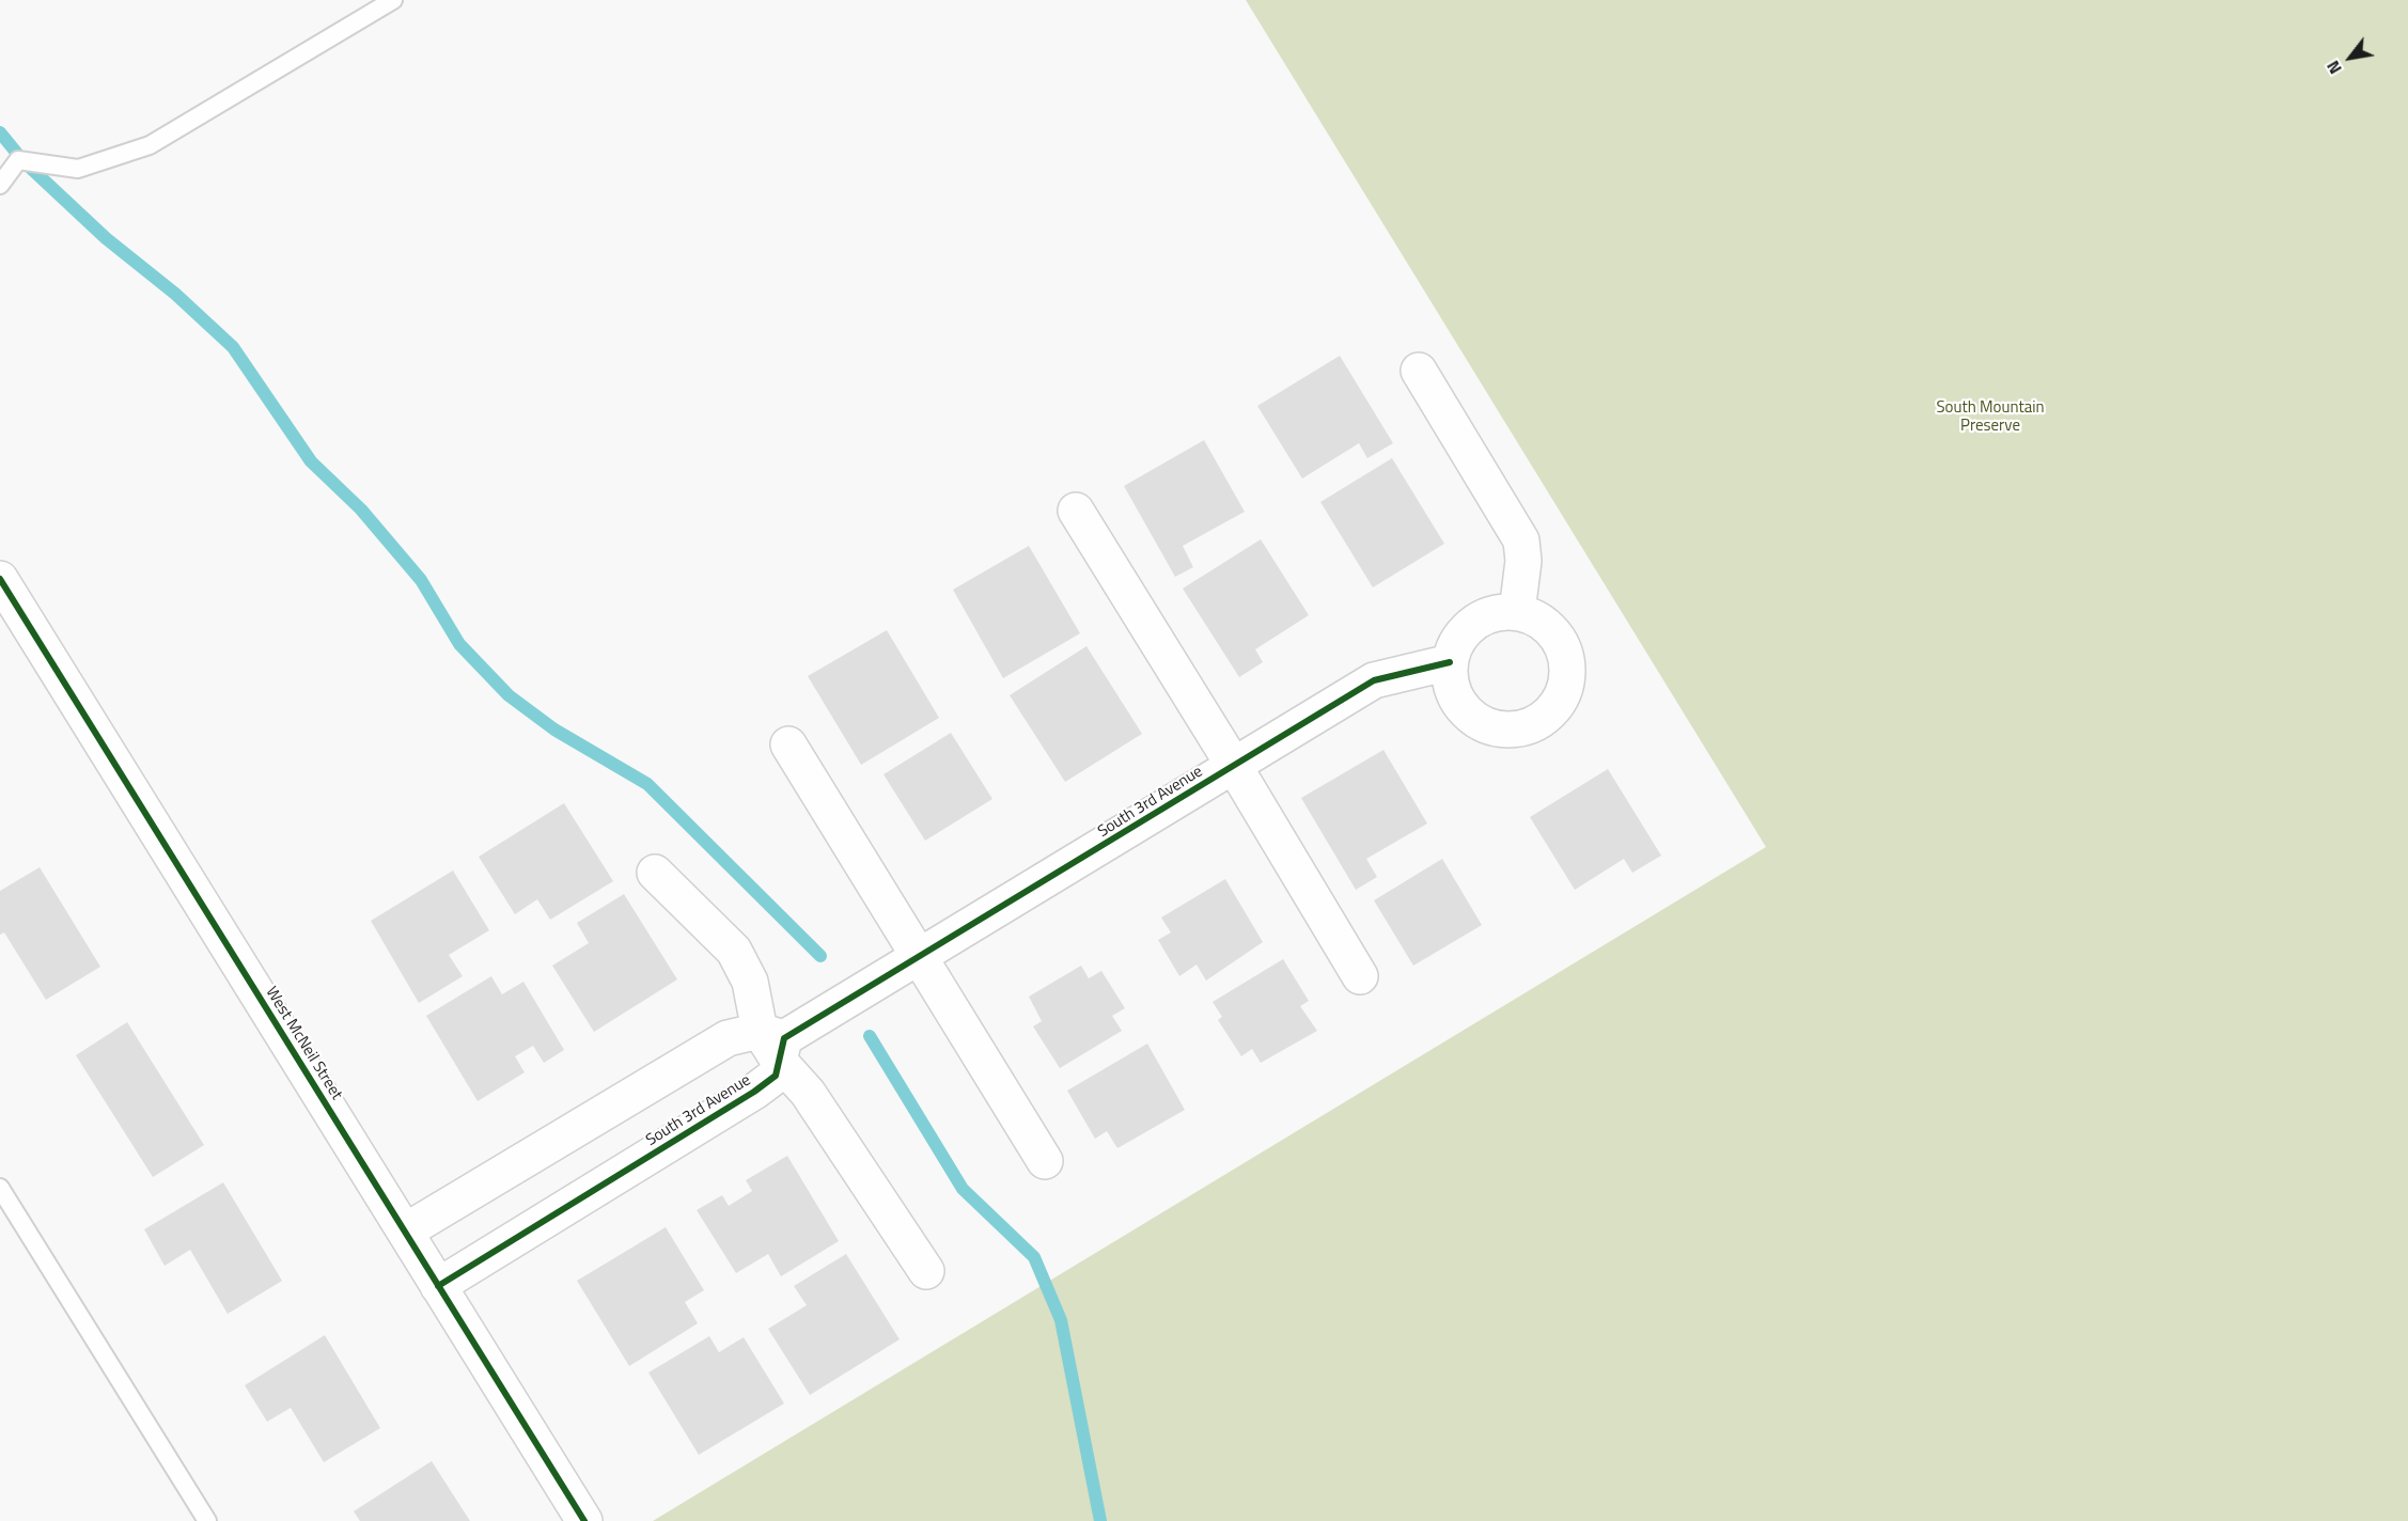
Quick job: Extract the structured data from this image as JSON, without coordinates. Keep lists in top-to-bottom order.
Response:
{
  "streets": {
    "street": ["South 3rd Avenue", "West McNeil Street"]
  },
  "crossings": [
    ["South 3rd Avenue", "West McNeil Street"]
  ],
  "parks": ["South Mountain Preserve"],
  "north": "bottom left"
}
